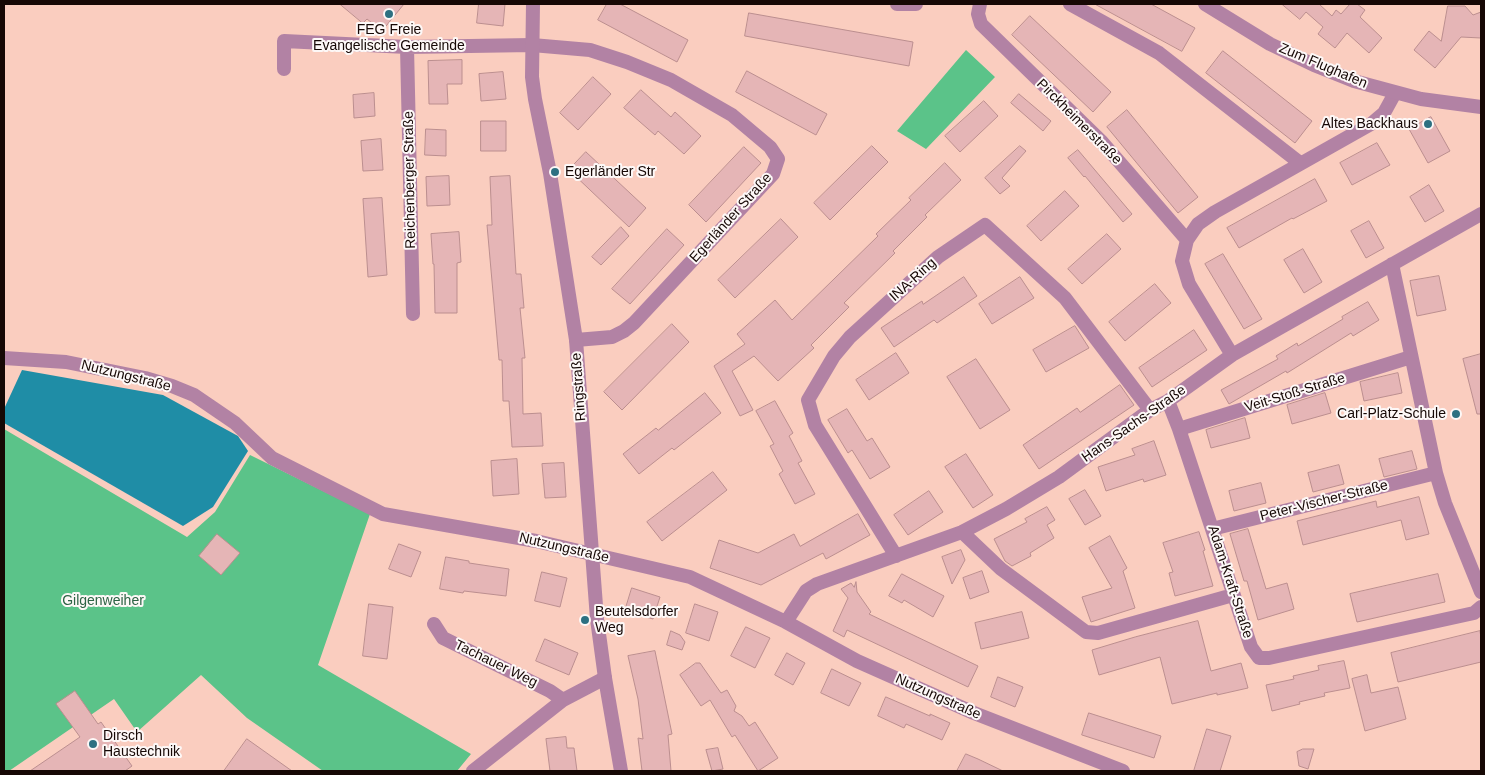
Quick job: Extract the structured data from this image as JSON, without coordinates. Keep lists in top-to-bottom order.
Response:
{
  "streets": {
    "street": [
      "Zum Flughafen",
      "Pirckheimerstraße",
      "Reichenberger Straße",
      "Egerländer Straße",
      "INA-Ring",
      "Nutzungstraße",
      "Ringstraße",
      "Veit-Stoß-Straße",
      "Hans-Sachs-Straße",
      "Peter-Vischer-Straße",
      "Adam-Kraft-Straße",
      "Tachauer Weg"
    ]
  },
  "crossings": [
    ["Egerländer Straße", "Ringstraße"],
    ["INA-Ring", "Hans-Sachs-Straße"],
    ["Nutzungstraße", "Ringstraße"],
    ["Nutzungstraße", "Hans-Sachs-Straße"],
    ["Veit-Stoß-Straße", "Adam-Kraft-Straße"],
    ["Hans-Sachs-Straße", "Adam-Kraft-Straße"],
    ["Peter-Vischer-Straße", "Adam-Kraft-Straße"]
  ],
  "parks": ["Gilgenweiher"],
  "places": [
    "FEG Freie Evangelische Gemeinde",
    "Altes Backhaus",
    "Egerländer Str",
    "Carl-Platz-Schule",
    "Beutelsdorfer Weg",
    "Dirsch Haustechnik"
  ]
}
